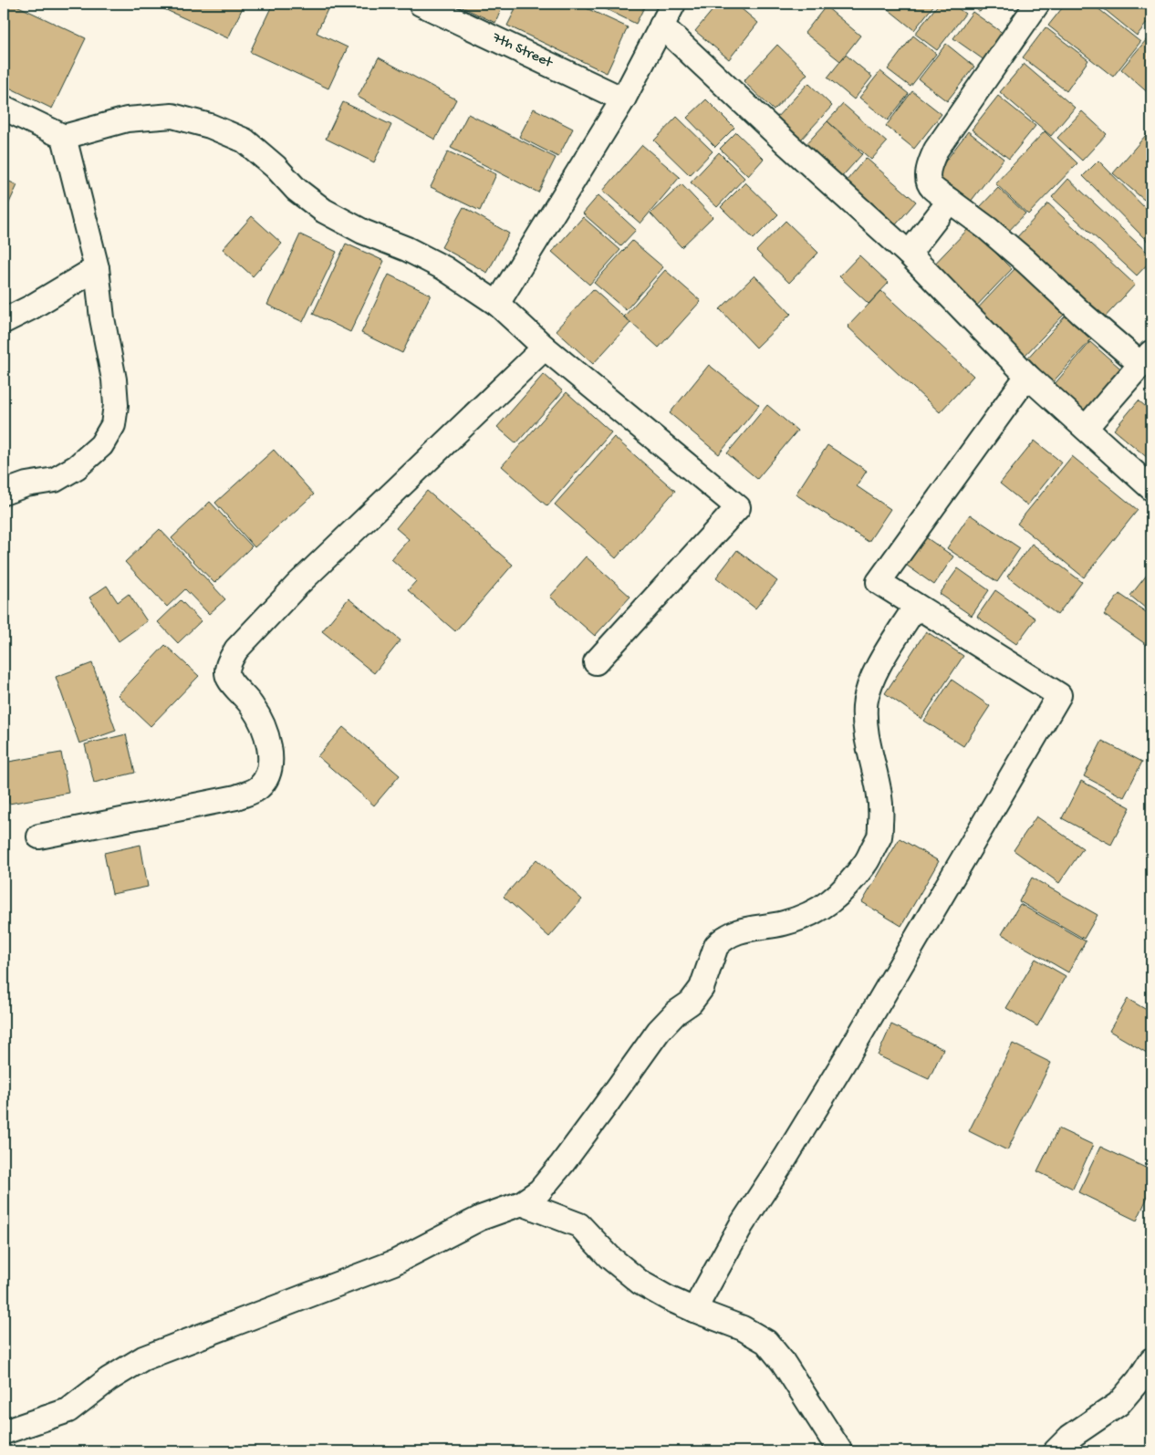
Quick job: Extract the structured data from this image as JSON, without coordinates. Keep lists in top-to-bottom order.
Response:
{
  "streets": {
    "street": ["7th Street"]
  }
}
